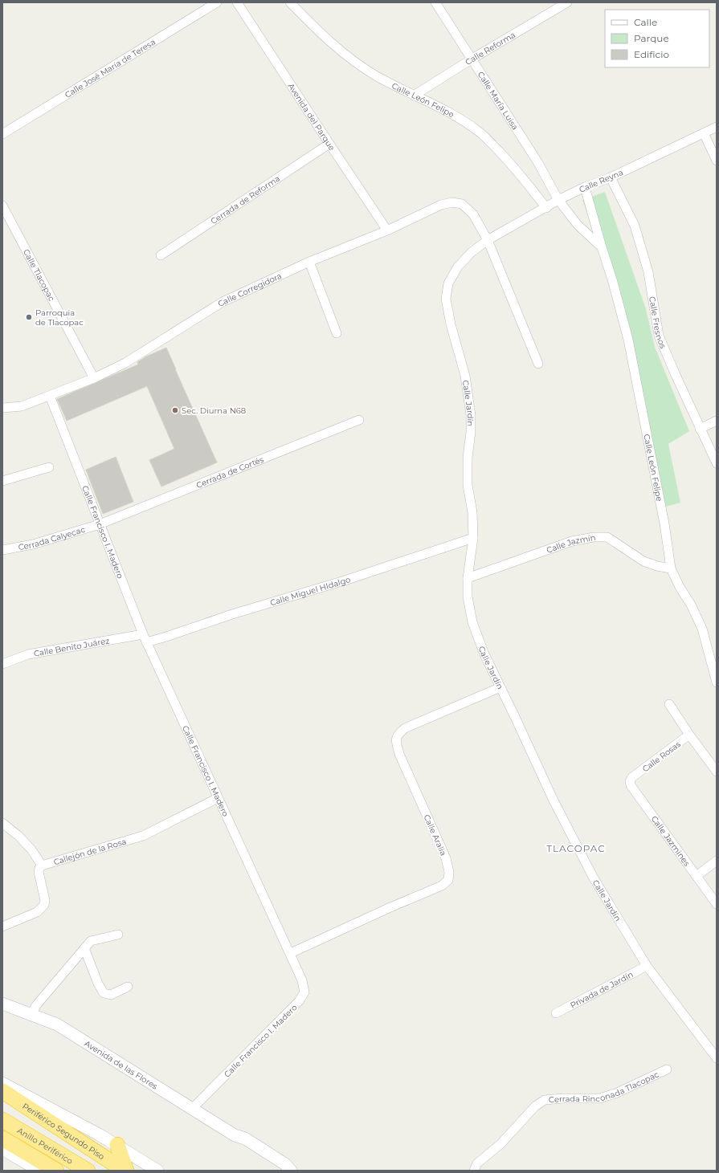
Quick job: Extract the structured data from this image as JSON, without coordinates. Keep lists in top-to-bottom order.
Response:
{
  "streets": {
    "highway": ["Periférico Segundo Piso", "Anillo Periférico"],
    "street": [
      "Calle Reforma",
      "Calle José María de Teresa",
      "Calle León Felipe",
      "Calle María Luisa",
      "Avenida del Parque",
      "Calle Reyna",
      "Cerrada de Reforma",
      "Calle Tlacopac",
      "Calle Corregidora",
      "Calle Fresnos",
      "Calle Jardín",
      "Cerrada de Cortés",
      "Calle Francisco I. Madero",
      "Cerrada Calyecac",
      "Calle Jazmín",
      "Calle Miguel HIdalgo",
      "Calle Benito Juárez",
      "Calle Rosas",
      "Calle Aralia",
      "Calle Jazmines",
      "Callejón de la Rosa",
      "Privada de Jardín",
      "Avenida de las Flores",
      "Cerrada Rinconada Tlacopac"
    ]
  },
  "crossings": [
    ["Calle Reforma", "Calle León Felipe"],
    ["Calle Reforma", "Calle María Luisa"],
    ["Calle León Felipe", "Calle María Luisa"],
    ["Calle León Felipe", "Calle Reyna"],
    ["Calle León Felipe", "Calle Jazmín"],
    ["Calle María Luisa", "Calle Reyna"],
    ["Avenida del Parque", "Cerrada de Reforma"],
    ["Avenida del Parque", "Calle Corregidora"],
    ["Calle Reyna", "Calle Corregidora"],
    ["Calle Reyna", "Calle Fresnos"],
    ["Calle Reyna", "Calle Jardín"],
    ["Calle Tlacopac", "Calle Corregidora"],
    ["Calle Corregidora", "Calle Jardín"],
    ["Calle Corregidora", "Calle Francisco I. Madero"],
    ["Calle Jardín", "Calle Jazmín"],
    ["Calle Jardín", "Calle Miguel HIdalgo"],
    ["Calle Jardín", "Calle Aralia"],
    ["Calle Jardín", "Privada de Jardín"],
    ["Cerrada de Cortés", "Calle Francisco I. Madero"],
    ["Cerrada de Cortés", "Cerrada Calyecac"],
    ["Calle Francisco I. Madero", "Cerrada Calyecac"],
    ["Calle Francisco I. Madero", "Calle Miguel HIdalgo"],
    ["Calle Francisco I. Madero", "Calle Benito Juárez"],
    ["Calle Francisco I. Madero", "Calle Aralia"],
    ["Calle Francisco I. Madero", "Callejón de la Rosa"],
    ["Calle Francisco I. Madero", "Avenida de las Flores"],
    ["Calle Miguel HIdalgo", "Calle Benito Juárez"],
    ["Calle Rosas", "Calle Jazmines"]
  ],
  "districts": ["TLACOPAC"],
  "places": ["Parroquia de Tlacopac", "Sec. Diurna N68"],
  "legend": ["Calle", "Parque", "Edificio"]
}
